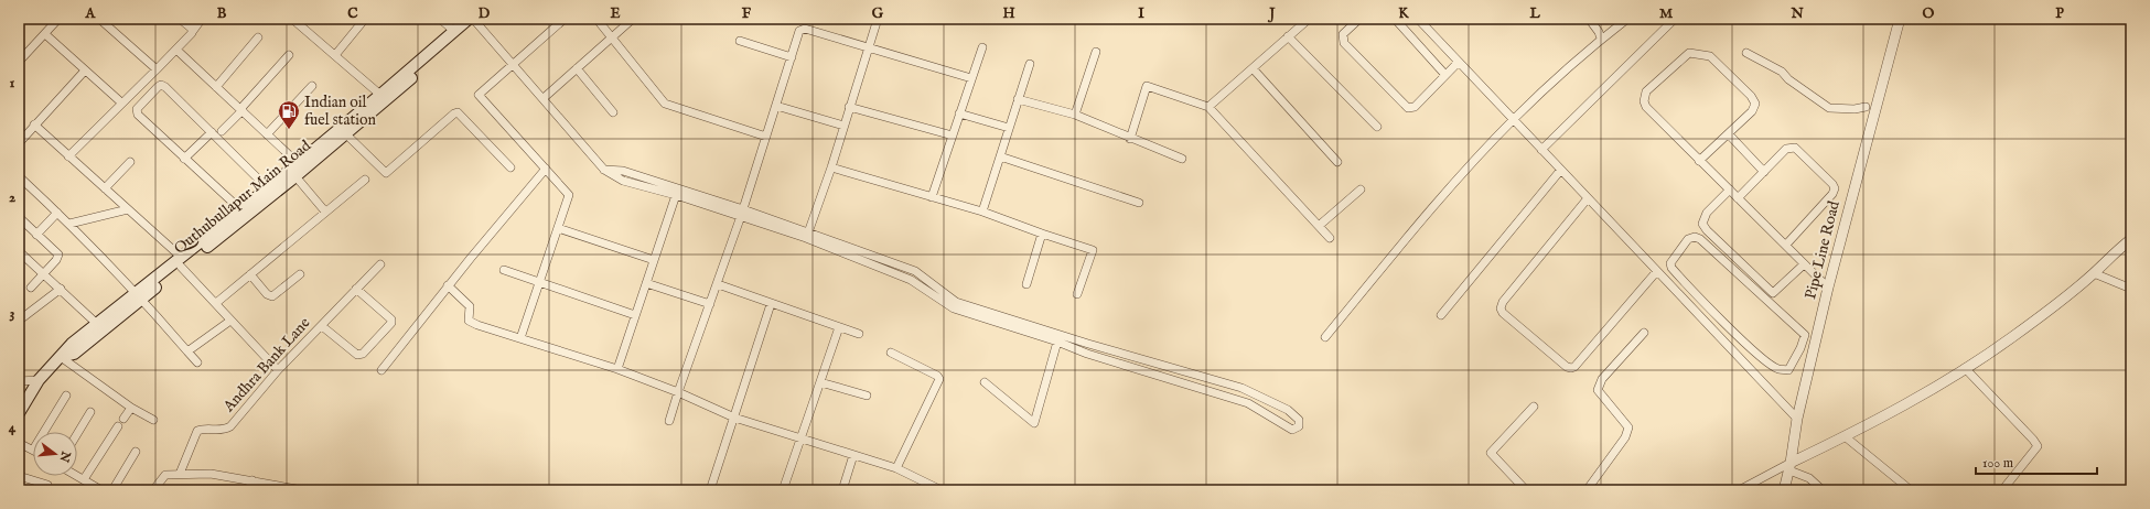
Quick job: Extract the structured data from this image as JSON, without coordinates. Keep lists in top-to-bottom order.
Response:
{
  "streets": {
    "main road": ["Quthubullapur Main Road"],
    "street": ["Pipe Line Road", "Andhra Bank Lane"]
  },
  "places": {
    "fuel station": ["Indian oil fuel station"]
  },
  "scale_bar": "100 m",
  "north": "right",
  "grid": {
    "columns": [
      "A",
      "B",
      "C",
      "D",
      "E",
      "F",
      "G",
      "H",
      "I",
      "J",
      "K",
      "L",
      "M",
      "N",
      "O",
      "P"
    ],
    "rows": [
      "1",
      "2",
      "3",
      "4"
    ]
  }
}
